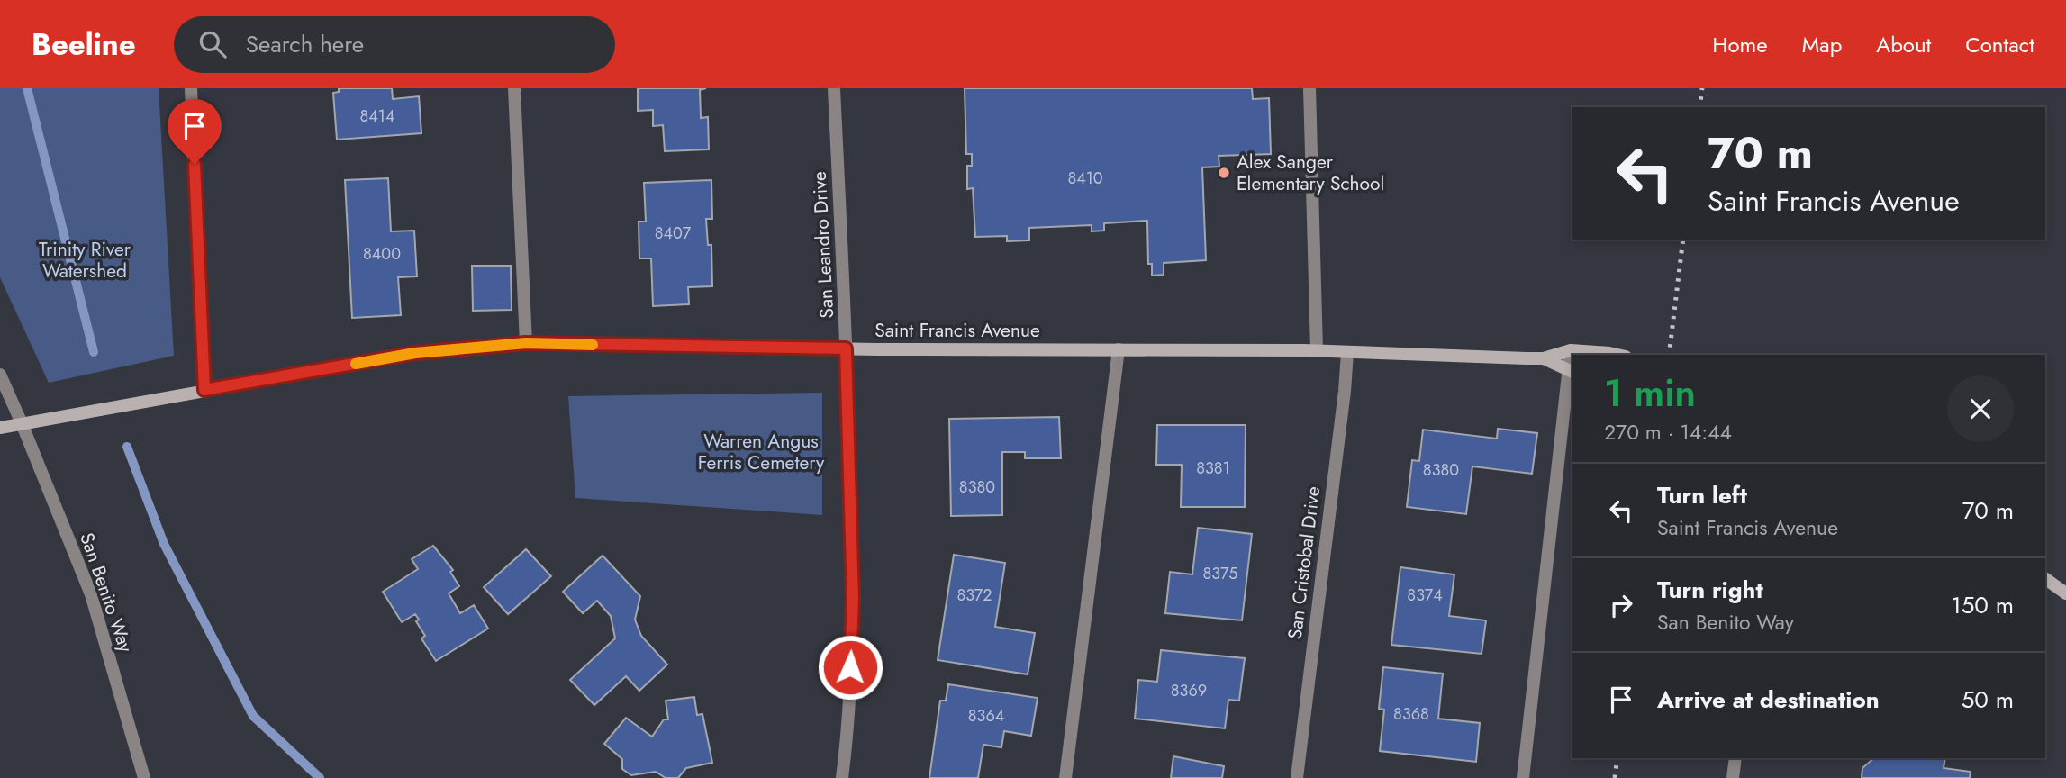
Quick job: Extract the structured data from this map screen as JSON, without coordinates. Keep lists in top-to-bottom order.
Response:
{
  "streets": {
    "street": [
      "San Leandro Drive",
      "Saint Francis Avenue",
      "San Cristobal Drive",
      "San Benito Way"
    ]
  },
  "crossings": [
    ["San Leandro Drive", "Saint Francis Avenue"],
    ["Saint Francis Avenue", "San Cristobal Drive"],
    ["Saint Francis Avenue", "San Benito Way"]
  ],
  "parks": ["Trinity River Watershed", "Warren Angus Ferris Cemetery"],
  "places": ["Alex Sanger Elementary School"],
  "house_numbers": [
    "8414",
    "8410",
    "8407",
    "8400",
    "8381",
    "8380",
    "8380",
    "8375",
    "8372",
    "8374",
    "8369",
    "8368",
    "8364"
  ],
  "page": {
    "header": "Beeline",
    "search": "Search here",
    "nav": [
      "Home",
      "Map",
      "About",
      "Contact"
    ],
    "turn": ["70 m", "Saint Francis Avenue"],
    "heading": ["1 min", "270 m · 14:44"],
    "list": [
      {
        "name": "Turn left",
        "note": "Saint Francis Avenue",
        "value": "70 m"
      },
      {
        "name": "Turn right",
        "note": "San Benito Way",
        "value": "150 m"
      },
      {
        "name": "Arrive at destination",
        "value": "50 m"
      }
    ]
  }
}
